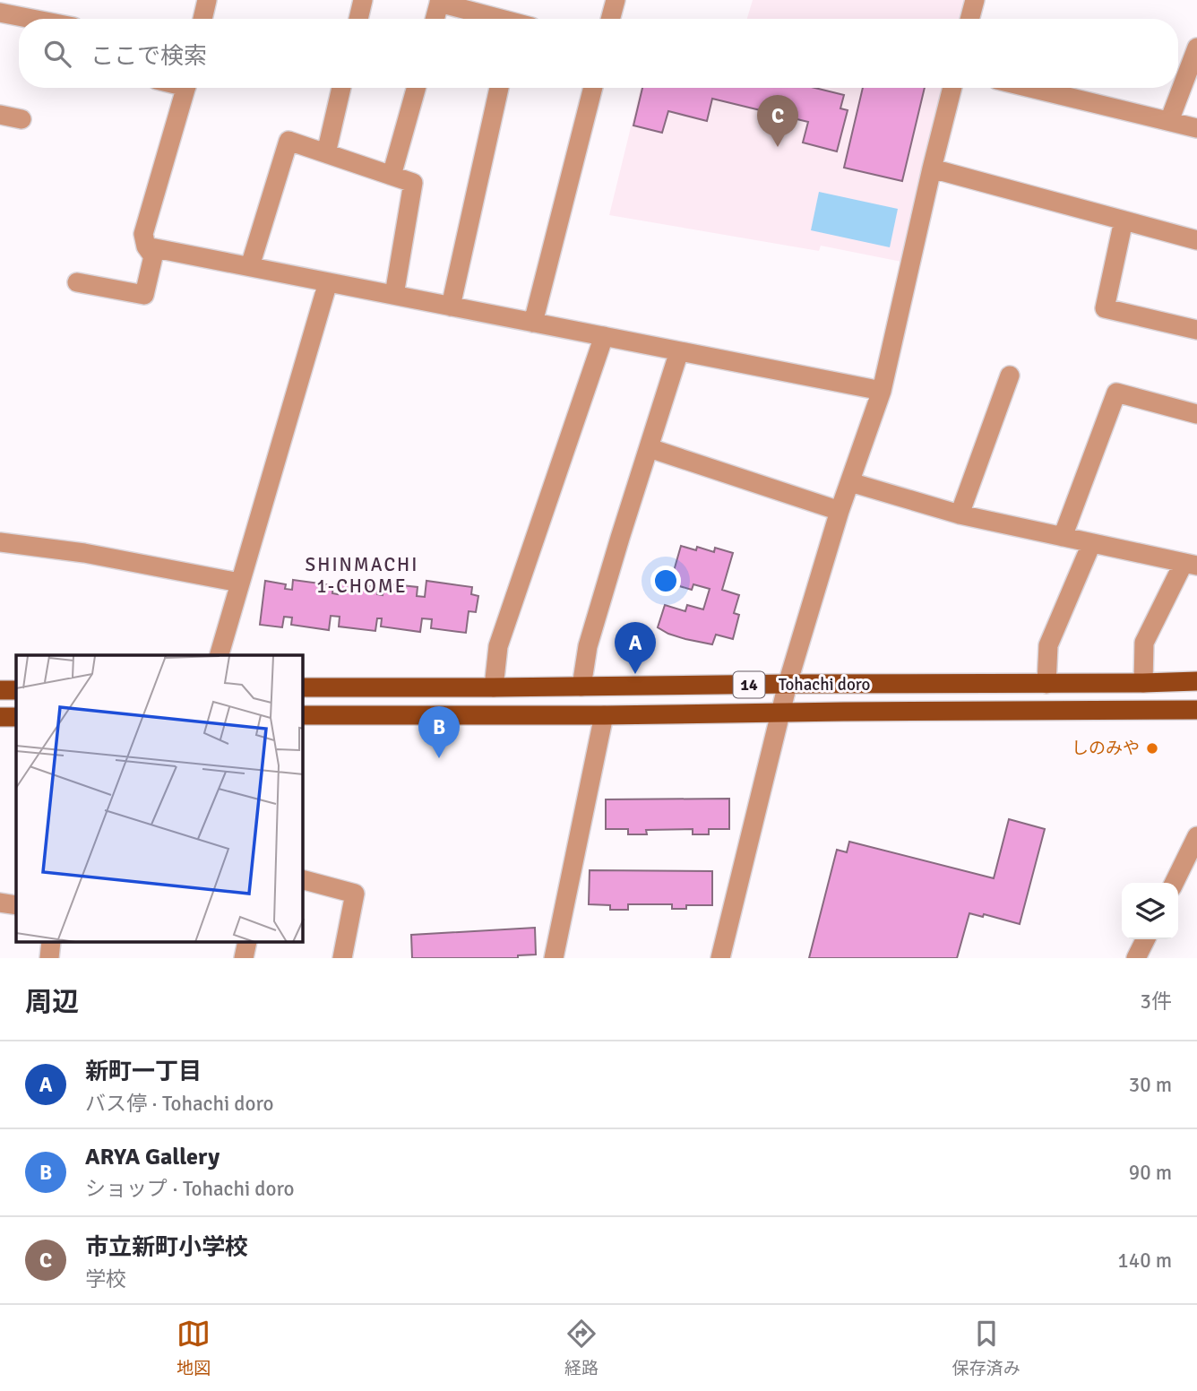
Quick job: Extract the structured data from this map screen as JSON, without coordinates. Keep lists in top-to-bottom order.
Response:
{
  "streets": {
    "main road": ["14", "Tohachi doro"]
  },
  "districts": ["SHINMACHI 1-CHOME"],
  "places": ["しのみや"],
  "page": {
    "search": "ここで検索",
    "pins": ["C", "A", "B"],
    "heading": ["周辺", "3件"],
    "list": [
      {
        "mark": "A",
        "name": "新町一丁目",
        "note": "バス停 · Tohachi doro",
        "value": "30 m"
      },
      {
        "mark": "B",
        "name": "ARYA Gallery",
        "note": "ショップ · Tohachi doro",
        "value": "90 m"
      },
      {
        "mark": "C",
        "name": "市立新町小学校",
        "note": "学校",
        "value": "140 m"
      }
    ],
    "nav": ["地図", "経路", "保存済み"]
  }
}
